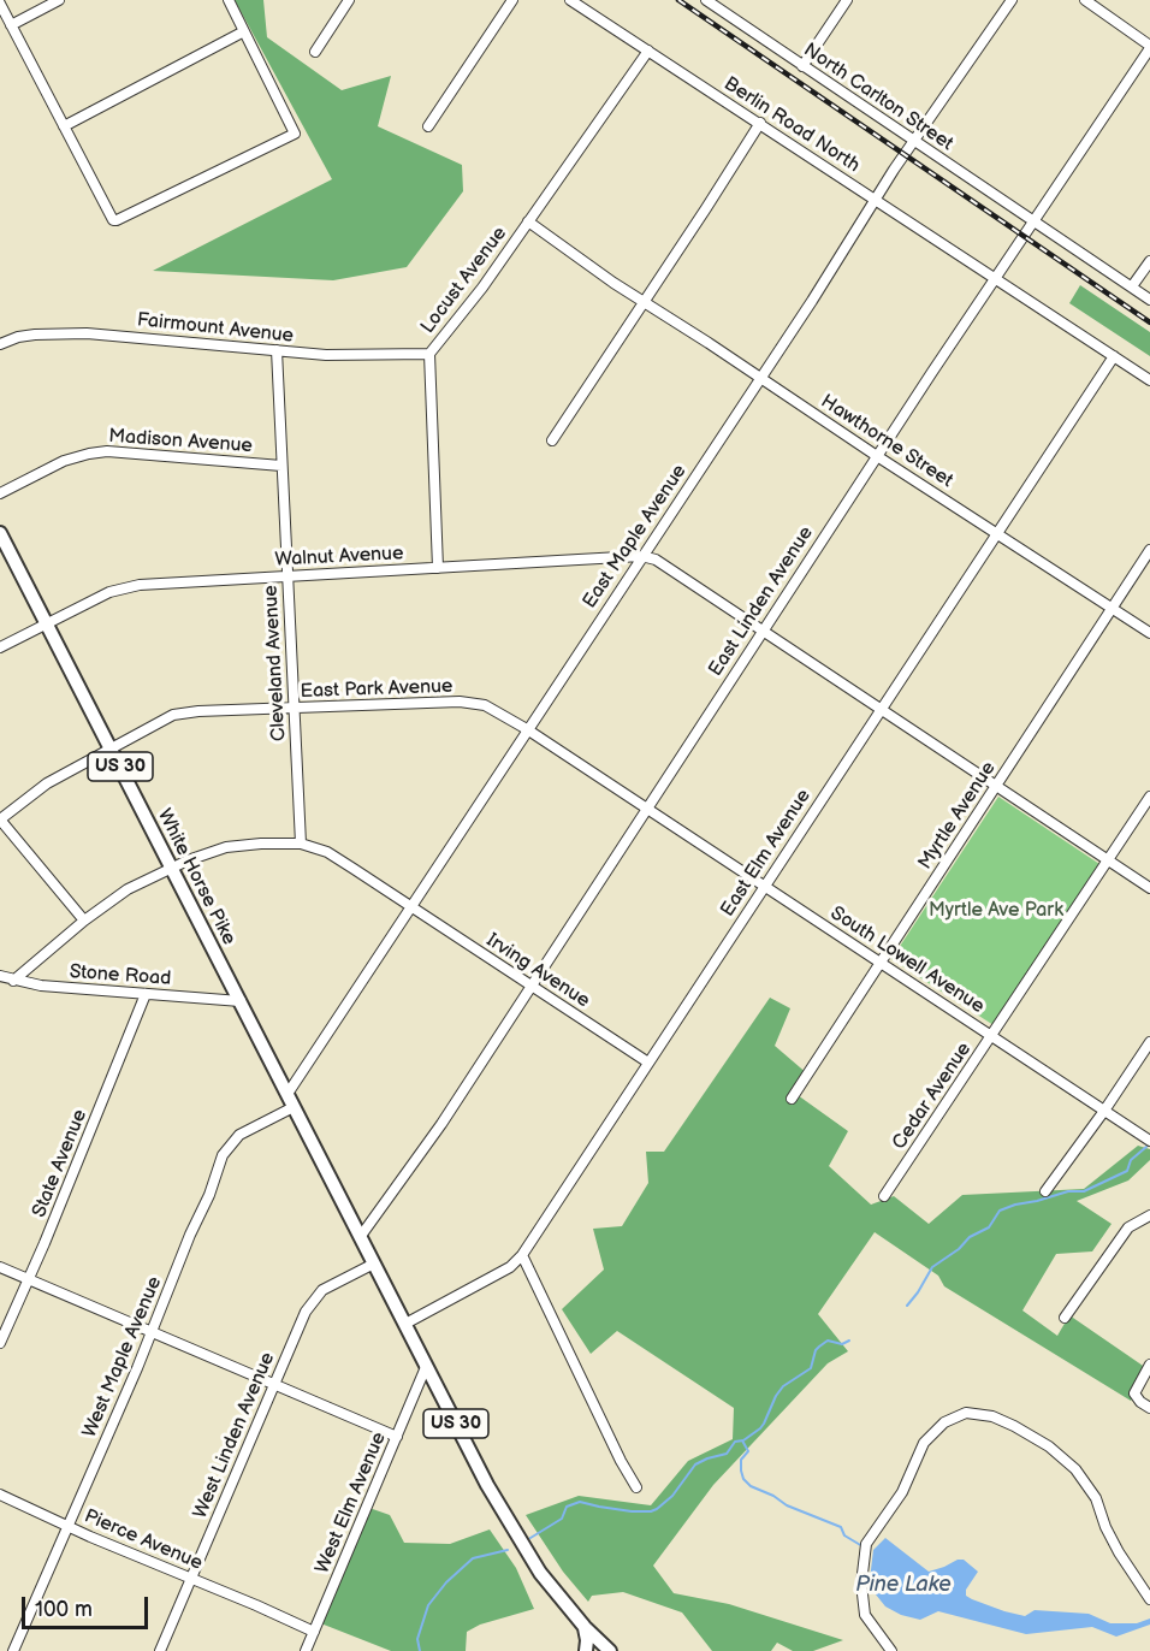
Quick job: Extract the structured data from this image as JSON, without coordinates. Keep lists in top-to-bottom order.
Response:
{
  "streets": {
    "highway": ["US 30", "White Horse Pike"],
    "street": [
      "North Carlton Street",
      "Berlin Road North",
      "Locust Avenue",
      "Fairmount Avenue",
      "Madison Avenue",
      "Hawthorne Street",
      "East Maple Avenue",
      "Walnut Avenue",
      "East Linden Avenue",
      "Cleveland Avenue",
      "East Park Avenue",
      "Myrtle Avenue",
      "East Elm Avenue",
      "South Lowell Avenue",
      "Irving Avenue",
      "Stone Road",
      "Cedar Avenue",
      "State Avenue",
      "West Maple Avenue",
      "West Linden Avenue",
      "West Elm Avenue",
      "Pierce Avenue"
    ]
  },
  "crossings": [
    ["North Carlton Street", "East Maple Avenue"],
    ["North Carlton Street", "East Linden Avenue"],
    ["Berlin Road North", "Locust Avenue"],
    ["Berlin Road North", "East Maple Avenue"],
    ["Berlin Road North", "East Linden Avenue"],
    ["Berlin Road North", "East Elm Avenue"],
    ["Locust Avenue", "Fairmount Avenue"],
    ["Locust Avenue", "Hawthorne Street"],
    ["Locust Avenue", "Walnut Avenue"],
    ["Fairmount Avenue", "Cleveland Avenue"],
    ["Madison Avenue", "Cleveland Avenue"],
    ["Hawthorne Street", "East Maple Avenue"],
    ["Hawthorne Street", "East Linden Avenue"],
    ["Hawthorne Street", "Myrtle Avenue"],
    ["Hawthorne Street", "East Elm Avenue"],
    ["East Maple Avenue", "Walnut Avenue"],
    ["East Maple Avenue", "White Horse Pike"],
    ["East Maple Avenue", "South Lowell Avenue"],
    ["East Maple Avenue", "Irving Avenue"],
    ["Walnut Avenue", "Cleveland Avenue"],
    ["Walnut Avenue", "White Horse Pike"],
    ["East Linden Avenue", "US 30"],
    ["East Linden Avenue", "White Horse Pike"],
    ["East Linden Avenue", "South Lowell Avenue"],
    ["East Linden Avenue", "Irving Avenue"],
    ["Cleveland Avenue", "East Park Avenue"],
    ["Cleveland Avenue", "Irving Avenue"],
    ["East Park Avenue", "White Horse Pike"],
    ["East Park Avenue", "South Lowell Avenue"],
    ["US 30", "East Elm Avenue"],
    ["US 30", "White Horse Pike"],
    ["US 30", "West Linden Avenue"],
    ["US 30", "West Elm Avenue"],
    ["Myrtle Avenue", "South Lowell Avenue"],
    ["East Elm Avenue", "South Lowell Avenue"],
    ["East Elm Avenue", "Irving Avenue"],
    ["White Horse Pike", "Stone Road"],
    ["White Horse Pike", "West Maple Avenue"],
    ["South Lowell Avenue", "Cedar Avenue"],
    ["Stone Road", "State Avenue"],
    ["West Maple Avenue", "Pierce Avenue"],
    ["West Linden Avenue", "Pierce Avenue"],
    ["West Elm Avenue", "Pierce Avenue"]
  ],
  "water": ["Pine Lake"],
  "parks": ["Myrtle Ave Park"],
  "scale_bar": "100 m"
}
